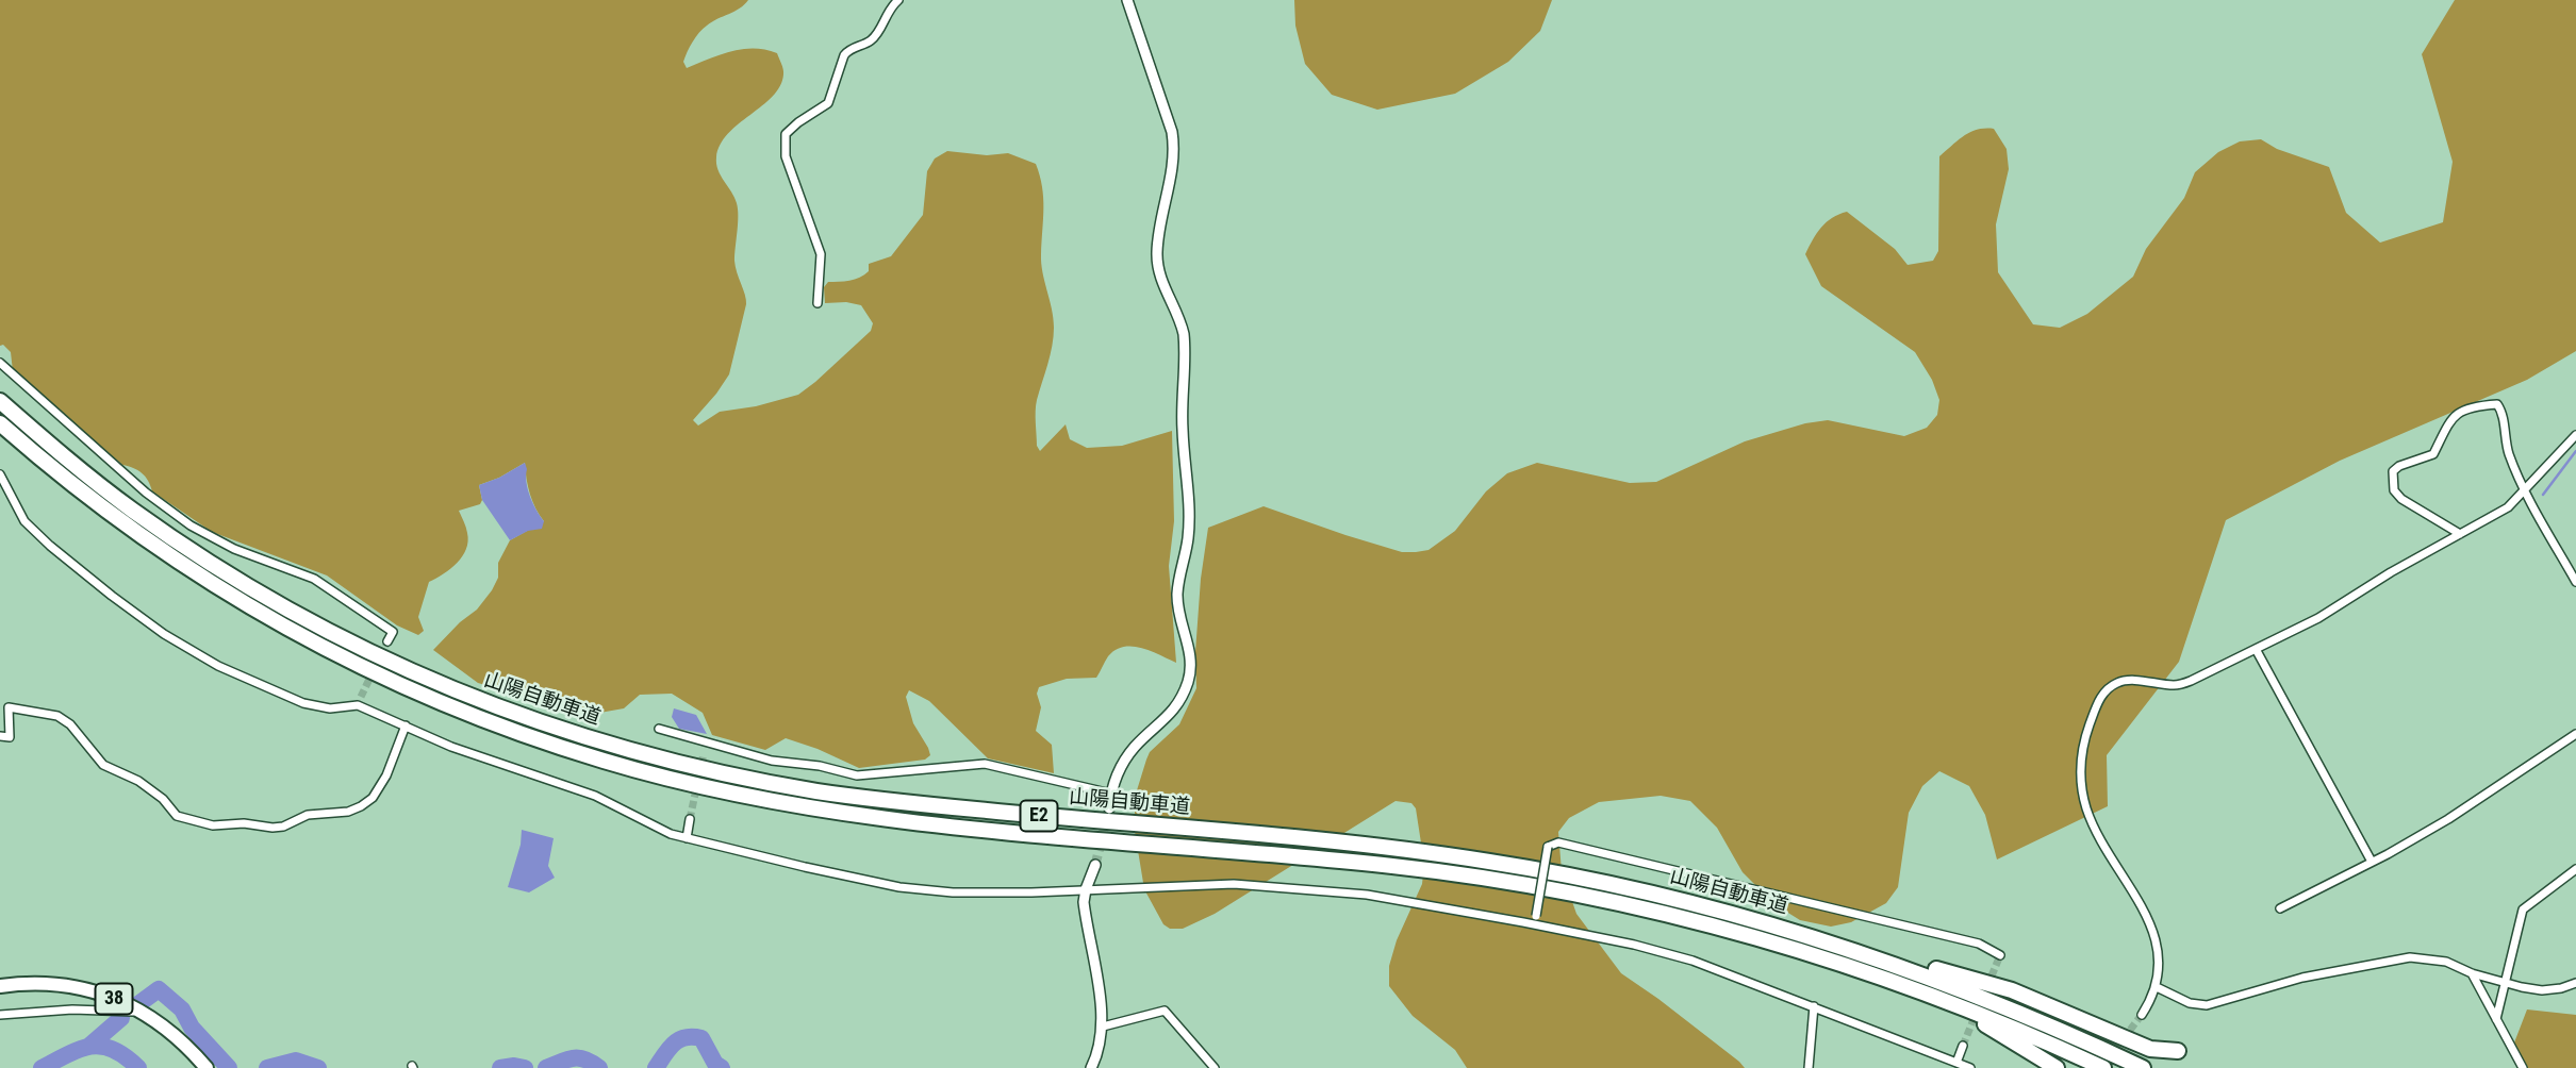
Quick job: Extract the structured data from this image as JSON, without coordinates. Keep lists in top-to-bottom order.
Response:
{
  "streets": {
    "highway": ["山陽自動車道", "E2"],
    "main road": ["38"]
  }
}
